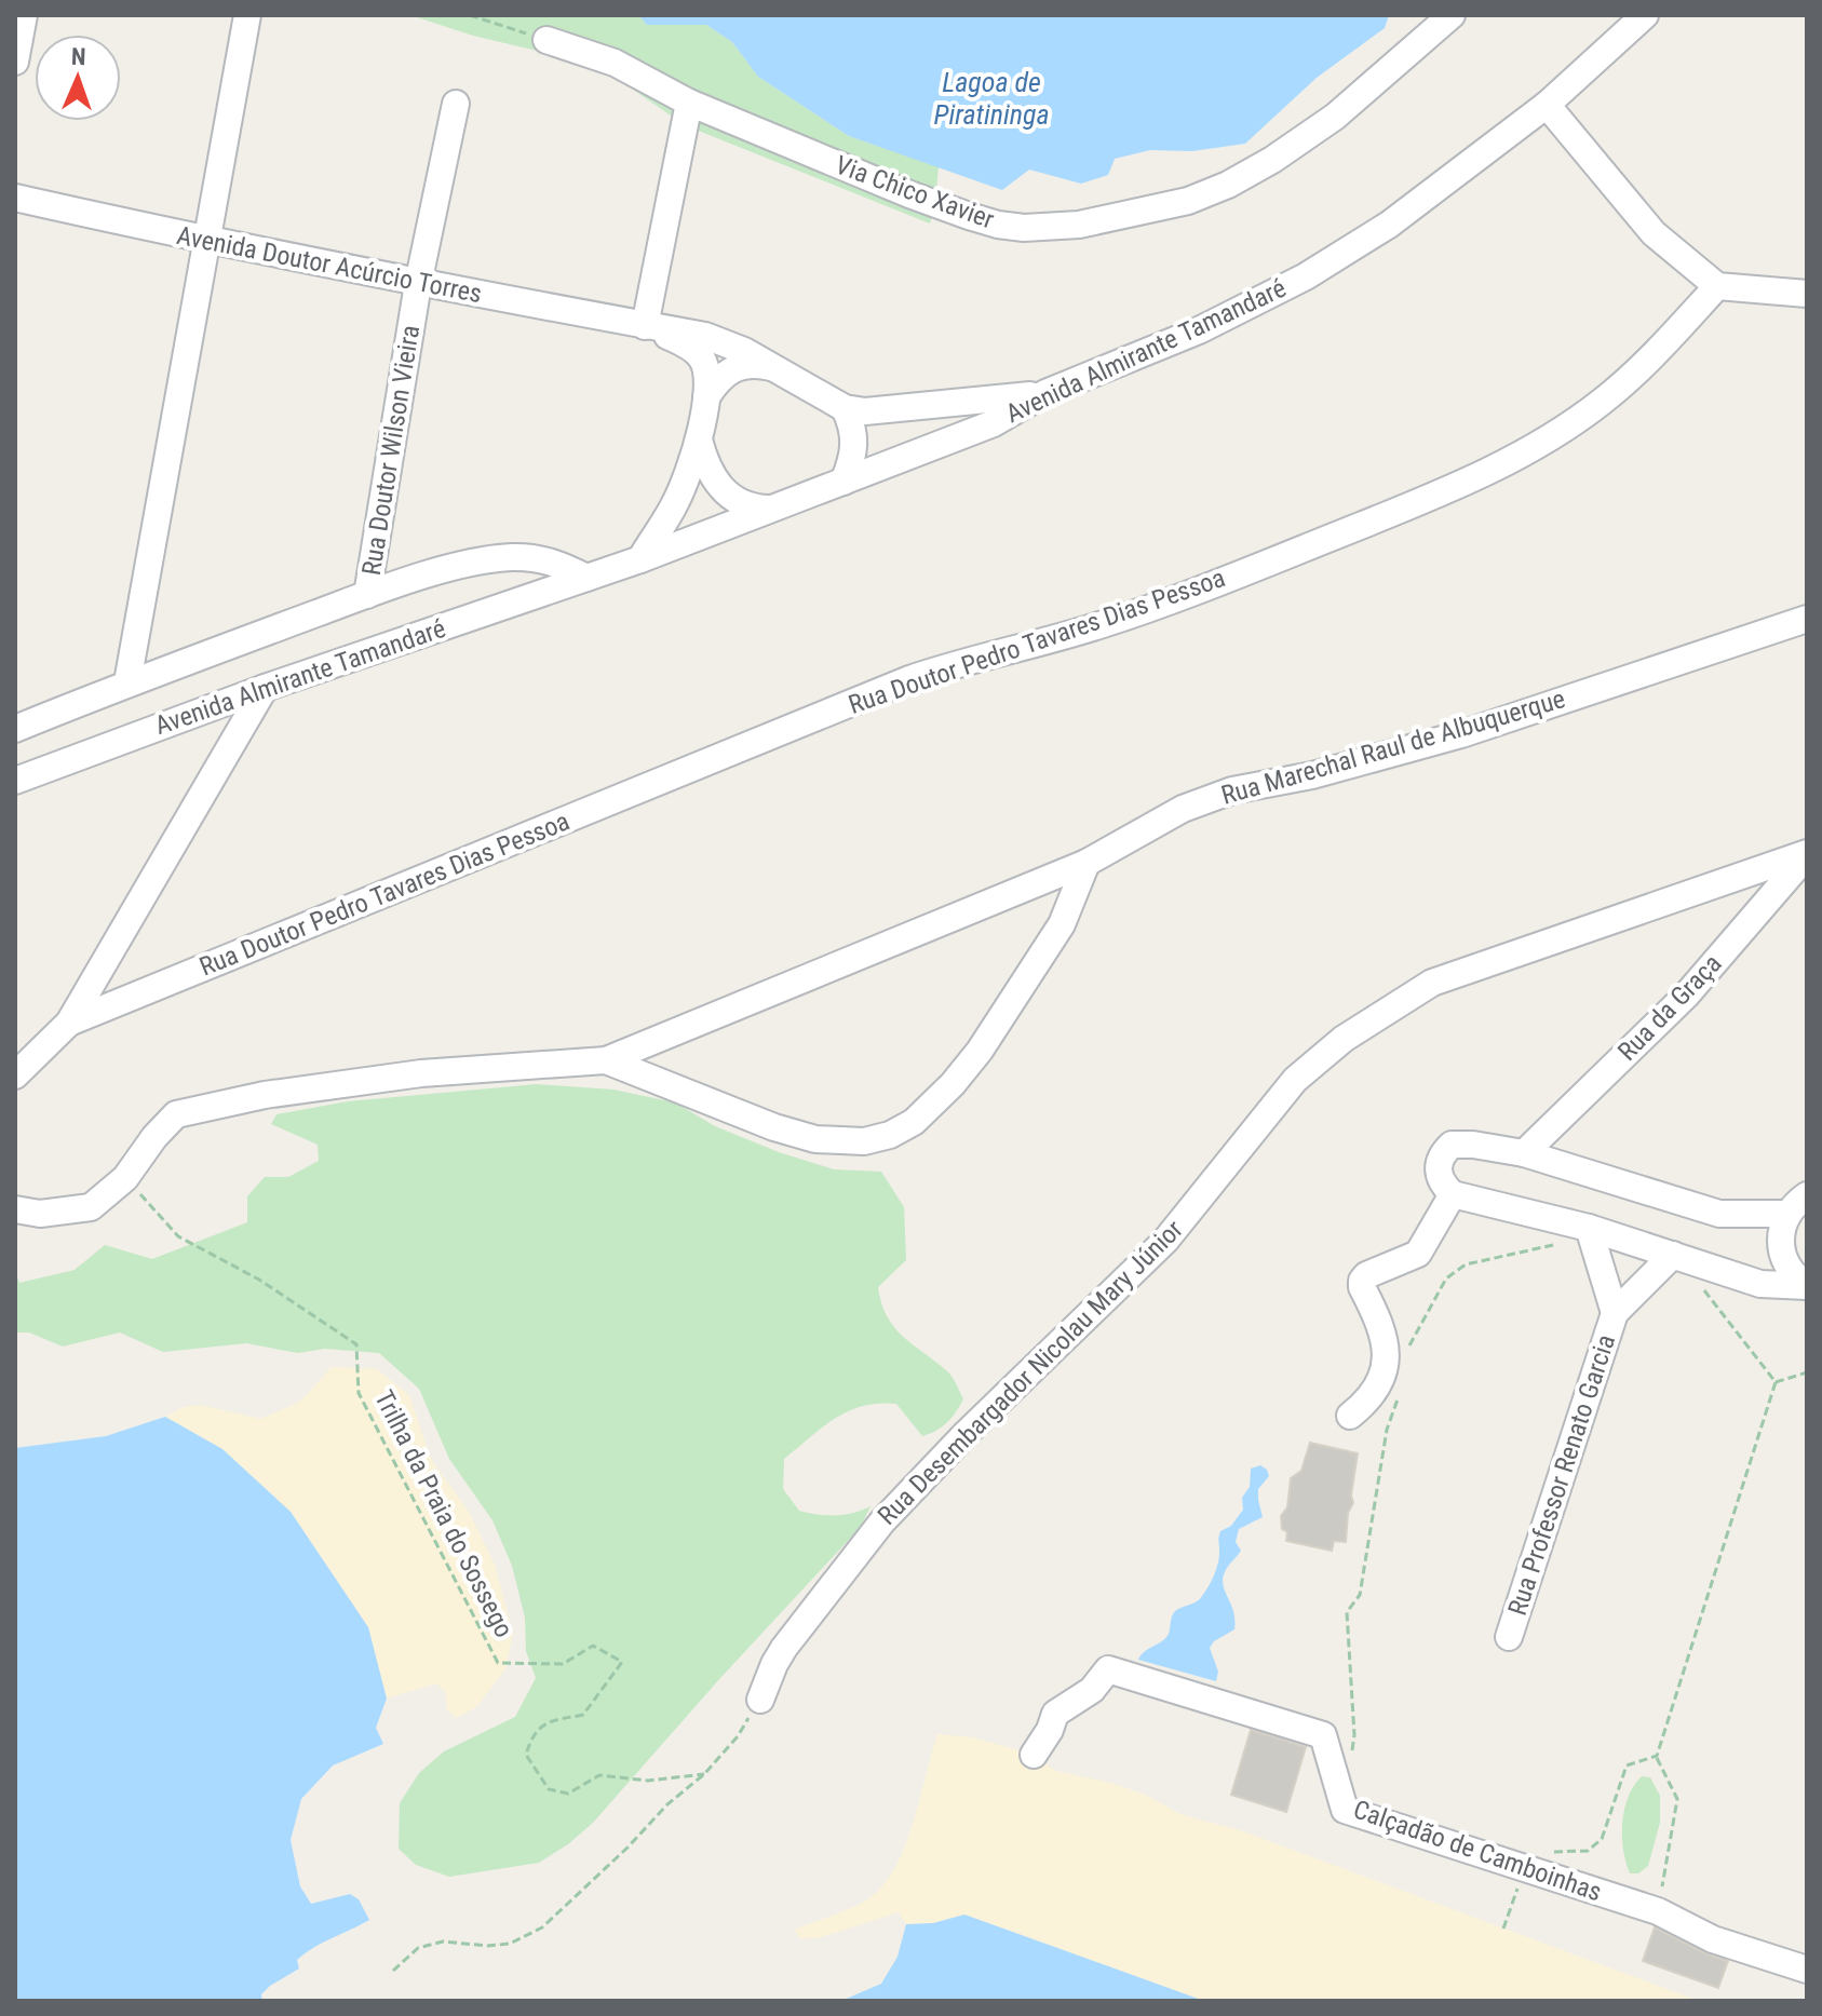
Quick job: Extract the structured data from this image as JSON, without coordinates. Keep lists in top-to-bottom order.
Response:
{
  "streets": {
    "street": [
      "Via Chico Xavier",
      "Avenida Doutor Acúrcio Torres",
      "Avenida Almirante Tamandaré",
      "Rua Doutor Wilson Vieira",
      "Rua Doutor Pedro Tavares Dias Pessoa",
      "Rua Marechal Raul de Albuquerque",
      "Rua da Graça",
      "Rua Desembargador Nicolau Mary Júnior",
      "Rua Professor Renato Garcia",
      "Calçadão de Camboinhas"
    ],
    "path": ["Trilha da Praia do Sossego"]
  },
  "crossings": [
    ["Avenida Doutor Acúrcio Torres", "Avenida Almirante Tamandaré"],
    ["Avenida Doutor Acúrcio Torres", "Rua Doutor Wilson Vieira"],
    ["Avenida Almirante Tamandaré", "Rua Doutor Wilson Vieira"],
    ["Rua Marechal Raul de Albuquerque", "Trilha da Praia do Sossego"],
    ["Rua da Graça", "Rua Desembargador Nicolau Mary Júnior"]
  ],
  "water": ["Lagoa de Piratininga"],
  "north": "top"
}
